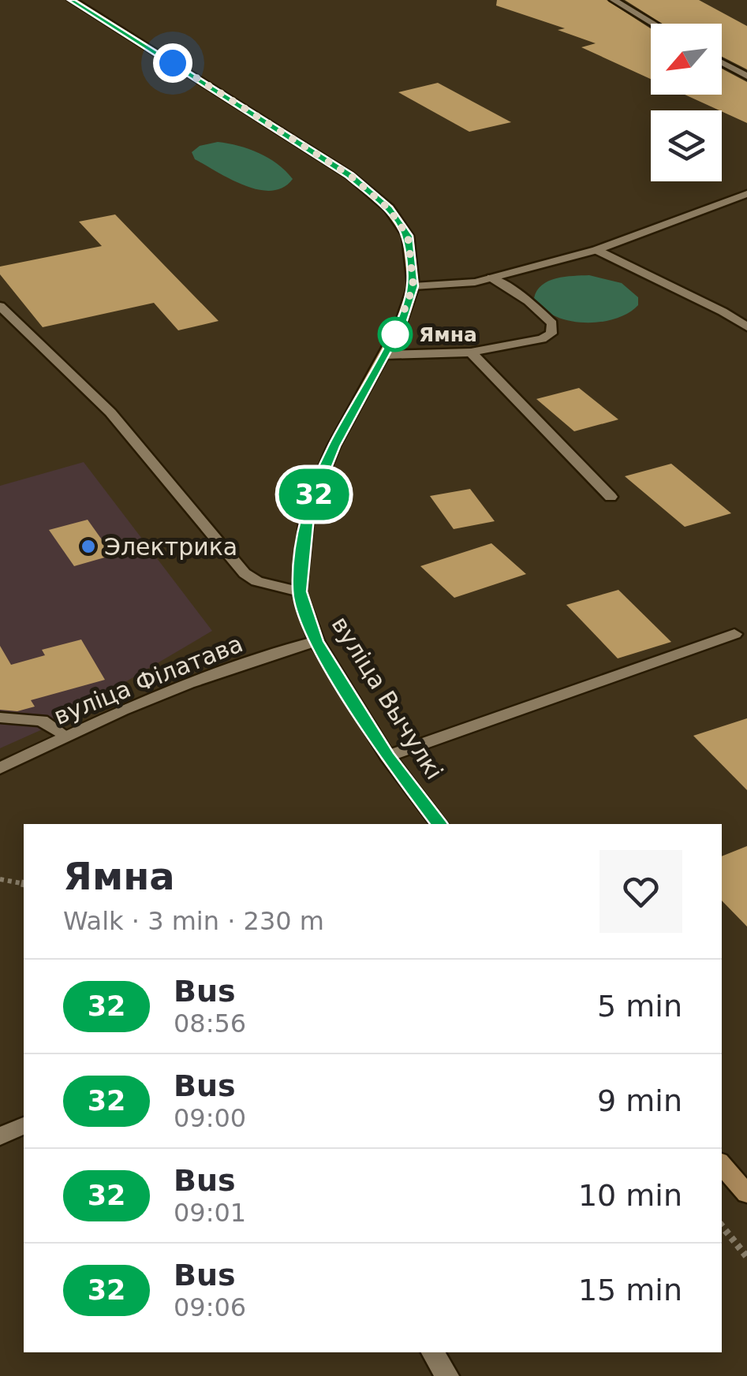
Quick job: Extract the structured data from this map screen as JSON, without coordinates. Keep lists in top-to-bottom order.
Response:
{
  "streets": {
    "street": ["вуліца Філатава", "вуліца Вычулкі"]
  },
  "crossings": [
    ["вуліца Філатава", "вуліца Вычулкі"]
  ],
  "places": ["Ямна", "Электрика"],
  "lines": ["bus line 32"],
  "north": "bottom left",
  "page": {
    "on_map": "32",
    "heading": ["Ямна", "Walk · 3 min · 230 m"],
    "list": [
      {
        "mark": "32",
        "name": "Bus",
        "note": "08:56",
        "value": "5 min"
      },
      {
        "mark": "32",
        "name": "Bus",
        "note": "09:00",
        "value": "9 min"
      },
      {
        "mark": "32",
        "name": "Bus",
        "note": "09:01",
        "value": "10 min"
      },
      {
        "mark": "32",
        "name": "Bus",
        "note": "09:06",
        "value": "15 min"
      }
    ]
  }
}
